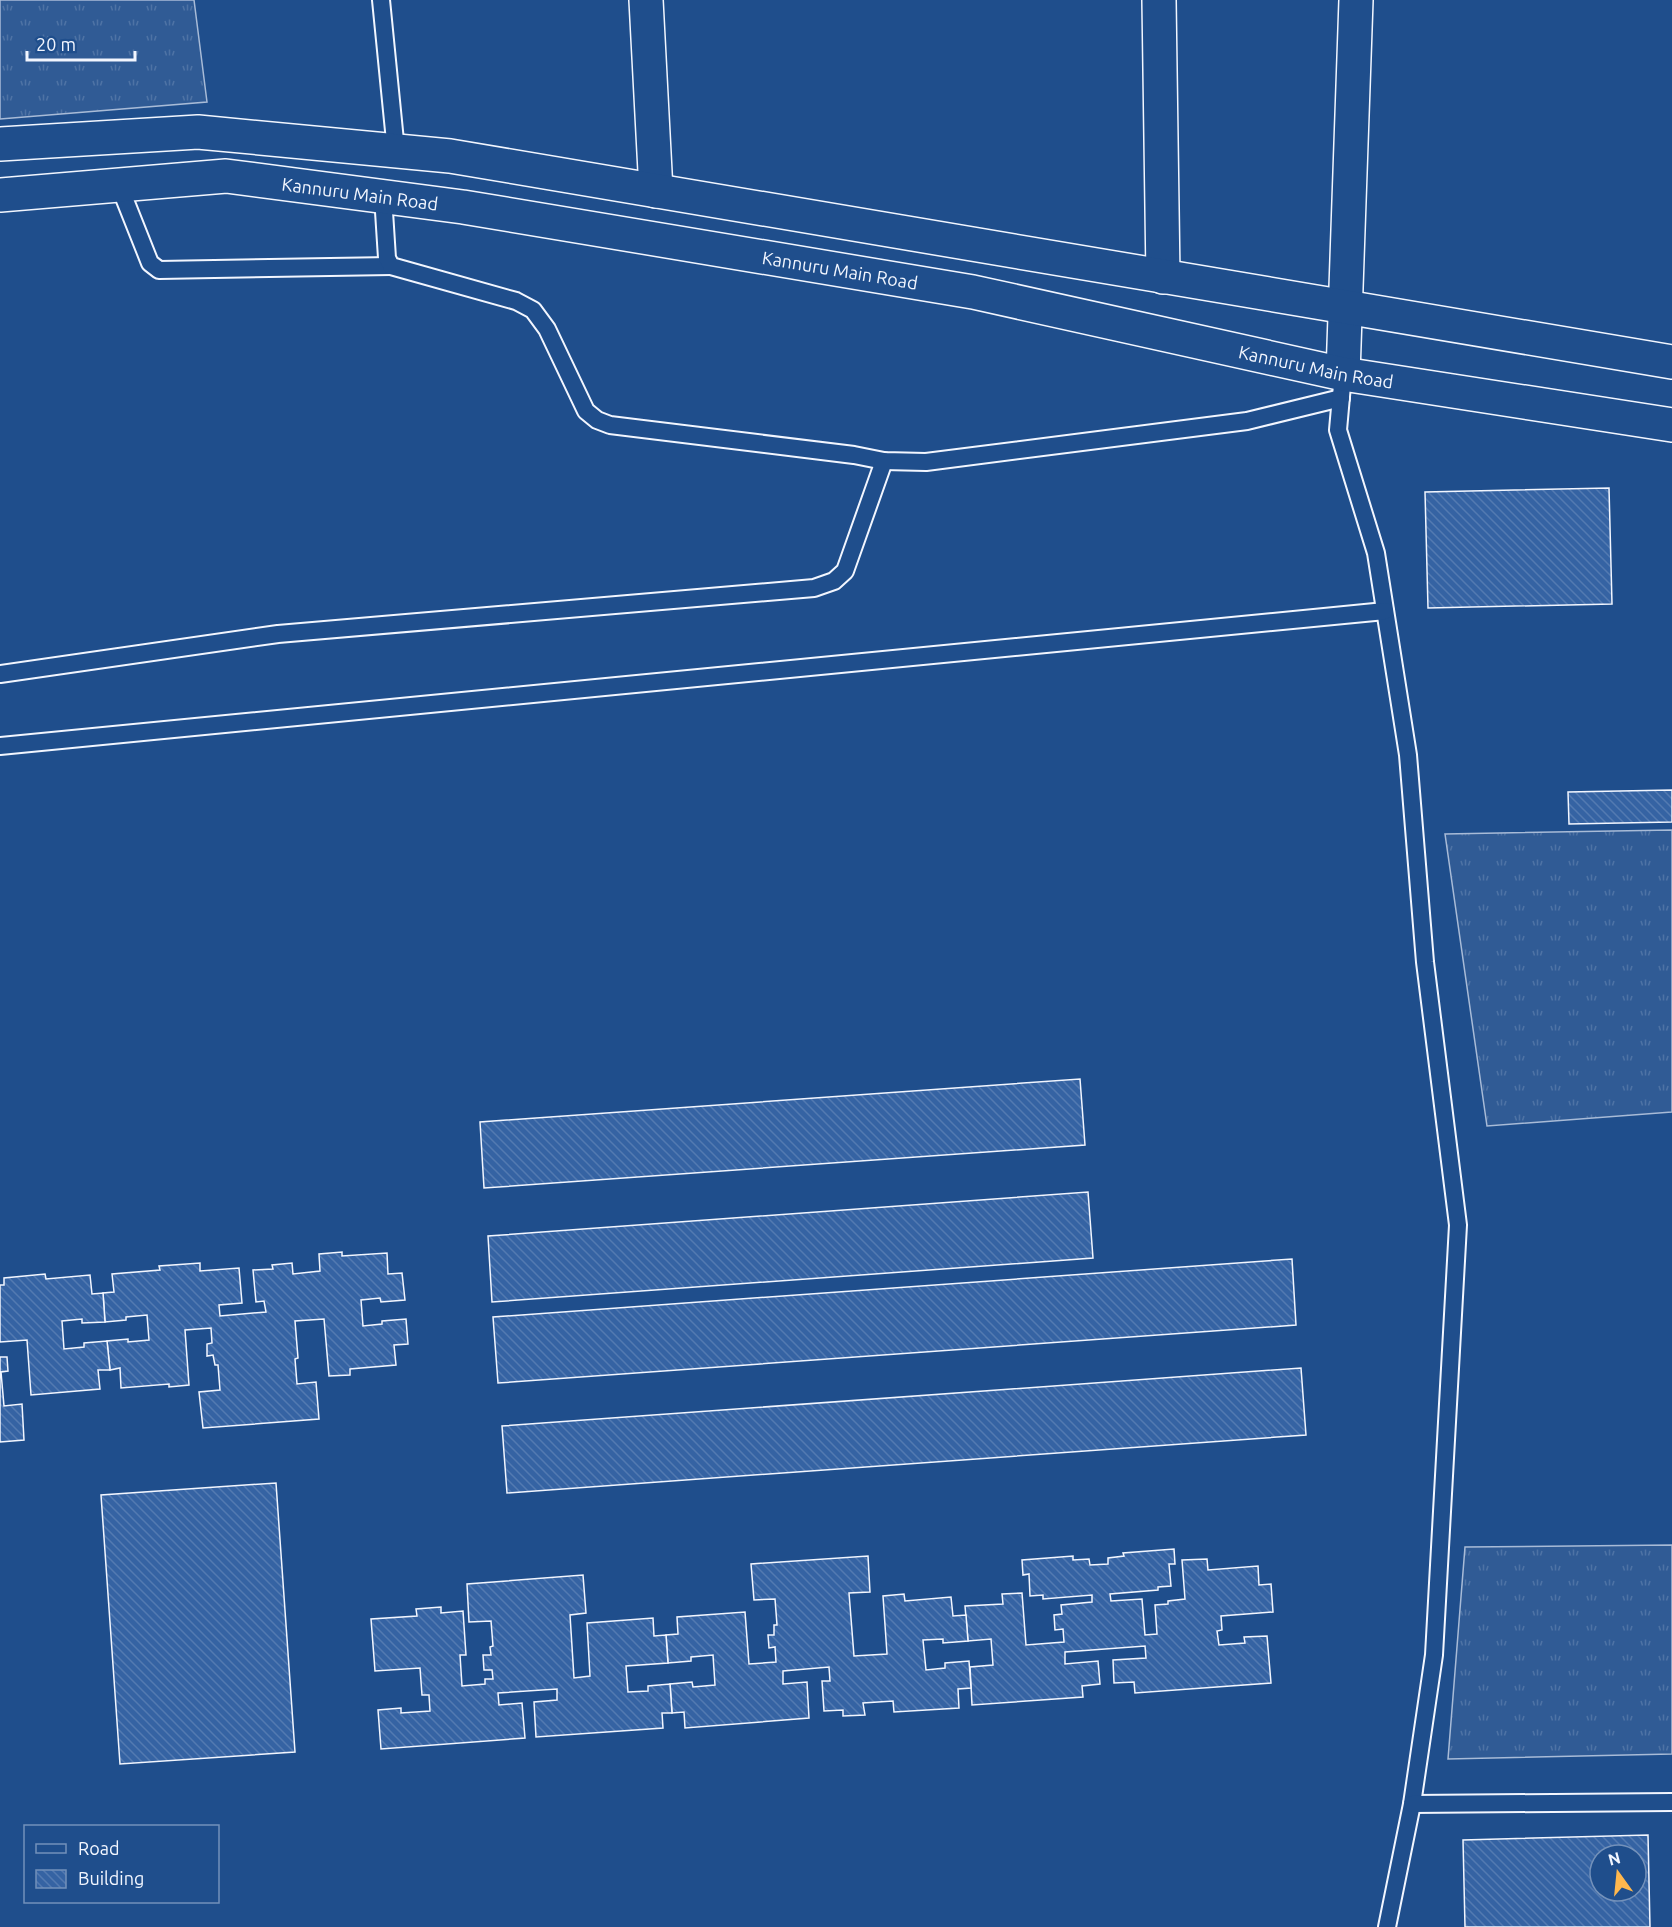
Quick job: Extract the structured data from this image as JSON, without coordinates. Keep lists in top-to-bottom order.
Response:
{
  "streets": {
    "main road": ["Kannuru Main Road"]
  },
  "legend": ["Road", "Building"],
  "scale_bar": "20 m",
  "north": "top"
}
